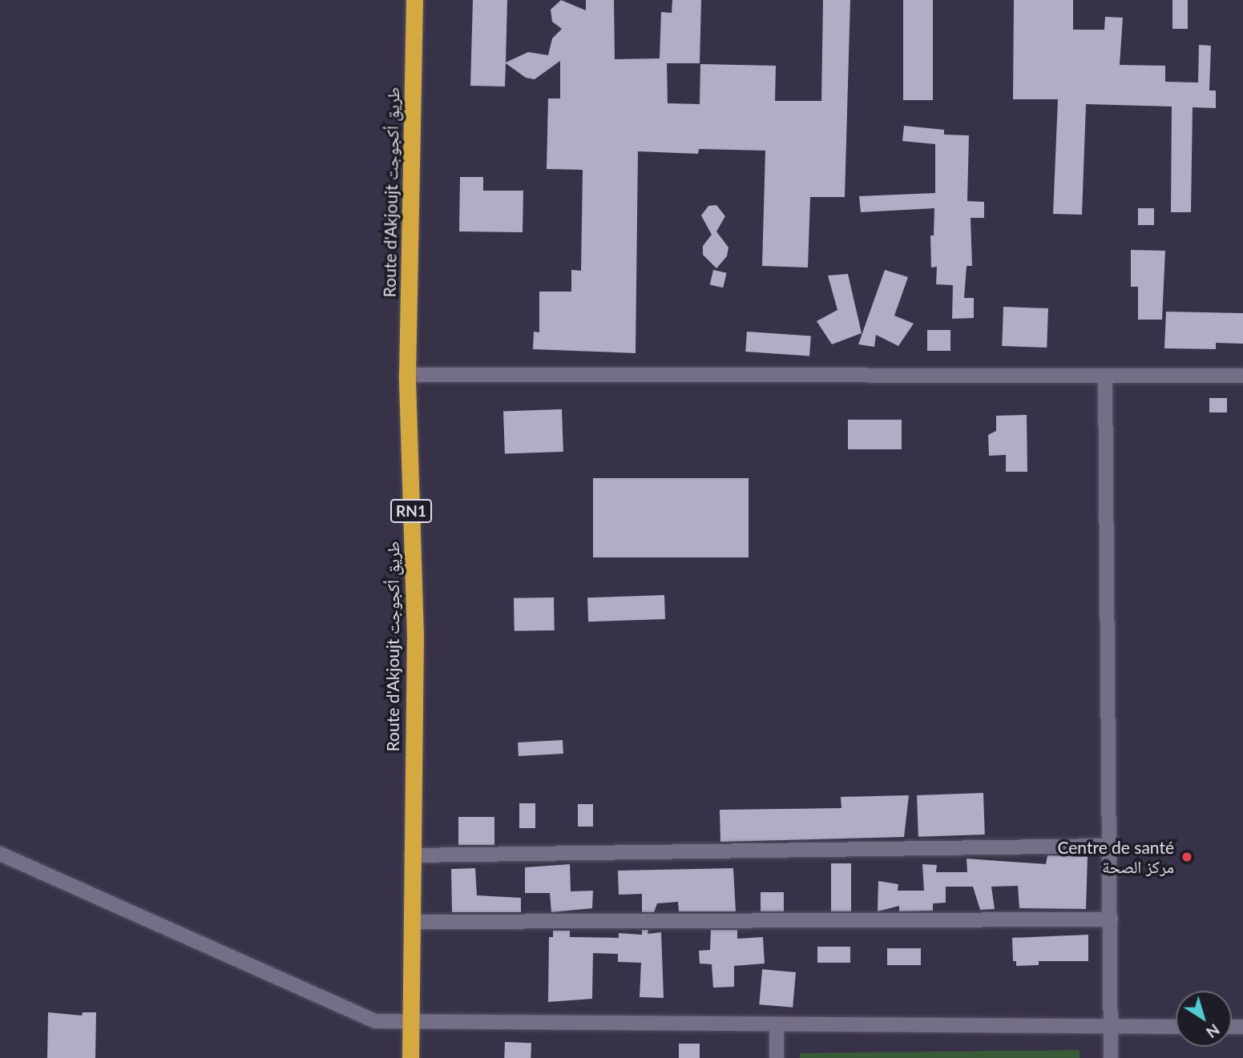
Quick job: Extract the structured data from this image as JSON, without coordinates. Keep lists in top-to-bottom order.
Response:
{
  "streets": {
    "highway": ["Route d'Akjoujt طريق أكجوجت", "RN1"]
  },
  "places": ["Centre de santé مركز الصحة"],
  "north": "bottom right"
}
